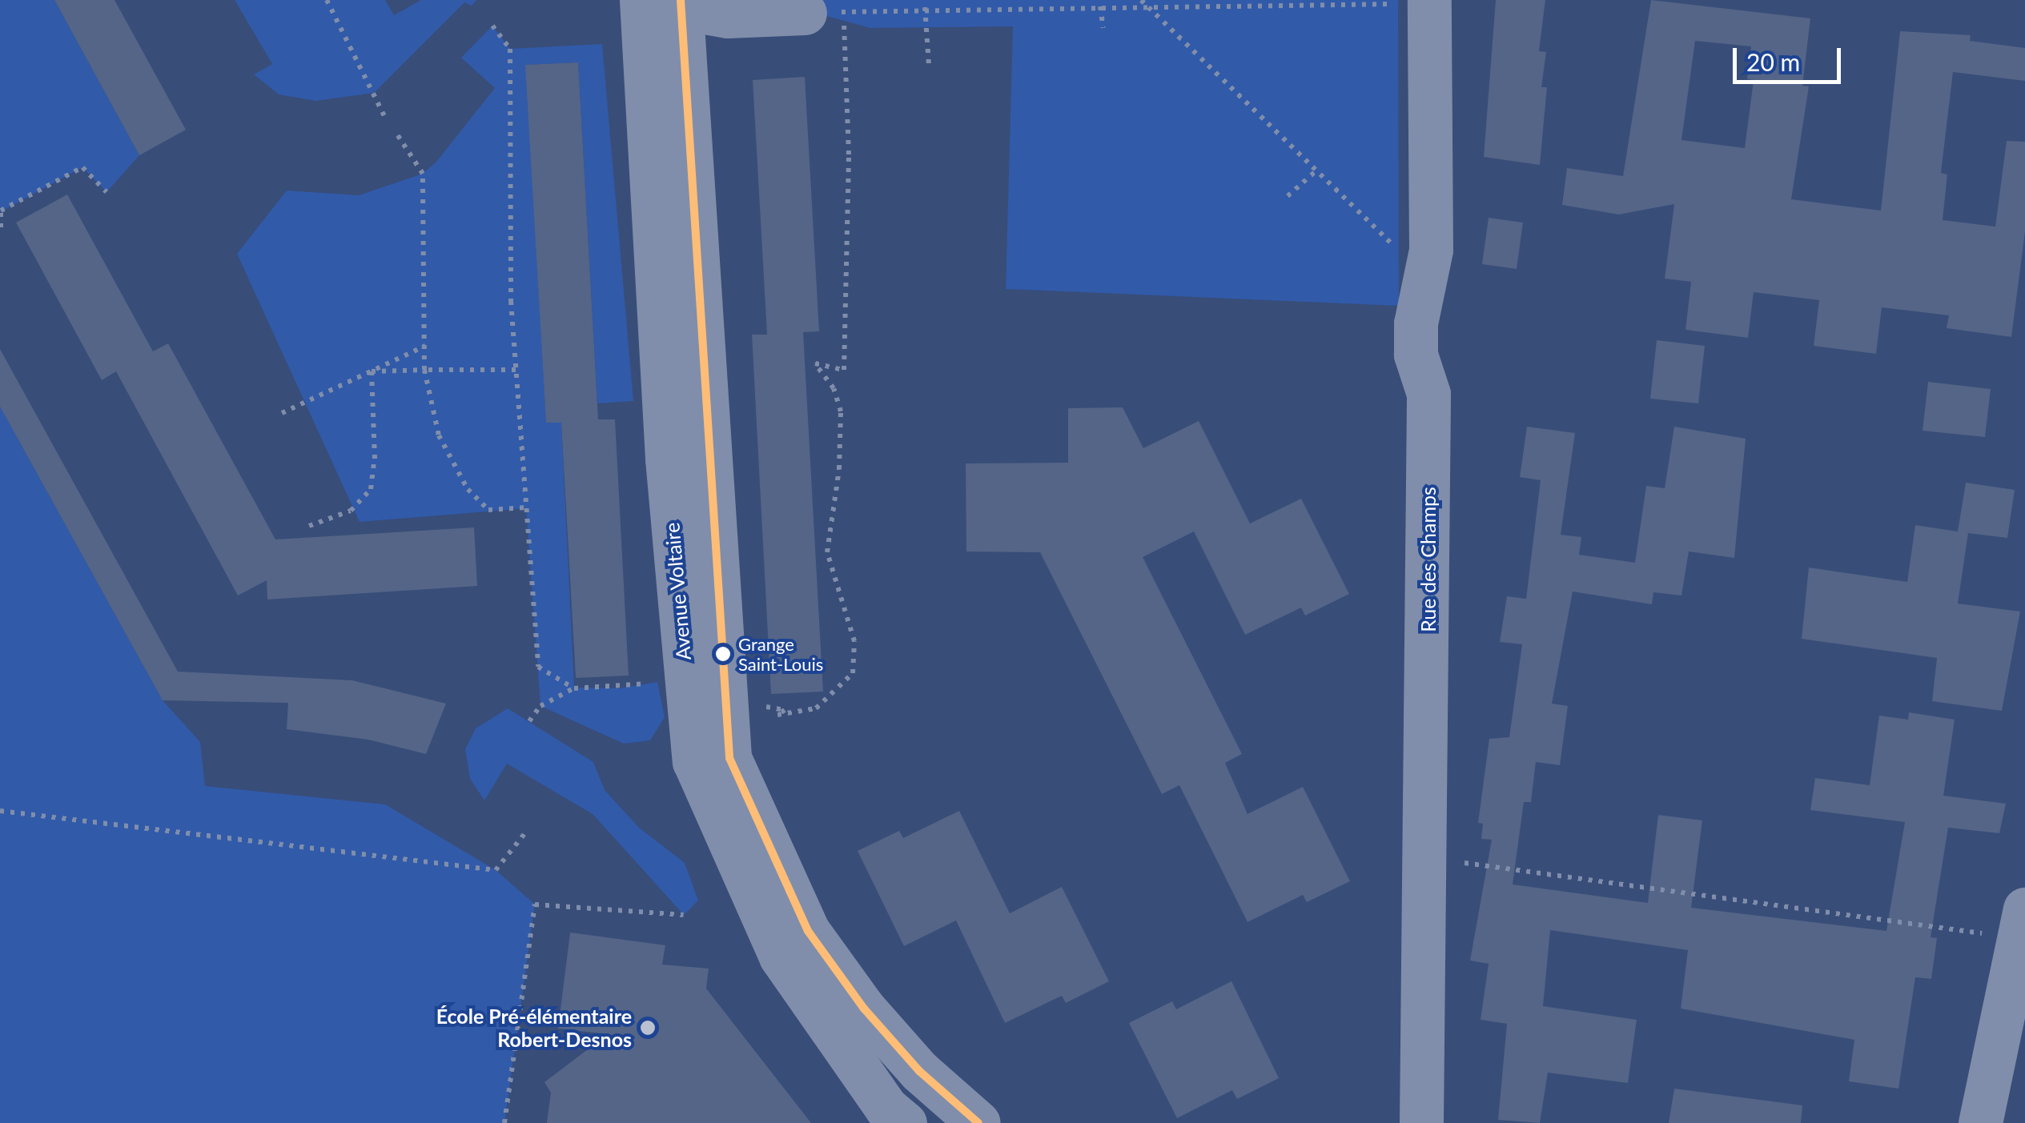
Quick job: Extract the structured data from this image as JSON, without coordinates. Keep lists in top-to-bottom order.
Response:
{
  "streets": {
    "street": ["Rue des Champs", "Avenue Voltaire"]
  },
  "places": ["Grange Saint-Louis", "École Pré-élémentaire Robert-Desnos"],
  "scale_bar": "20 m"
}
